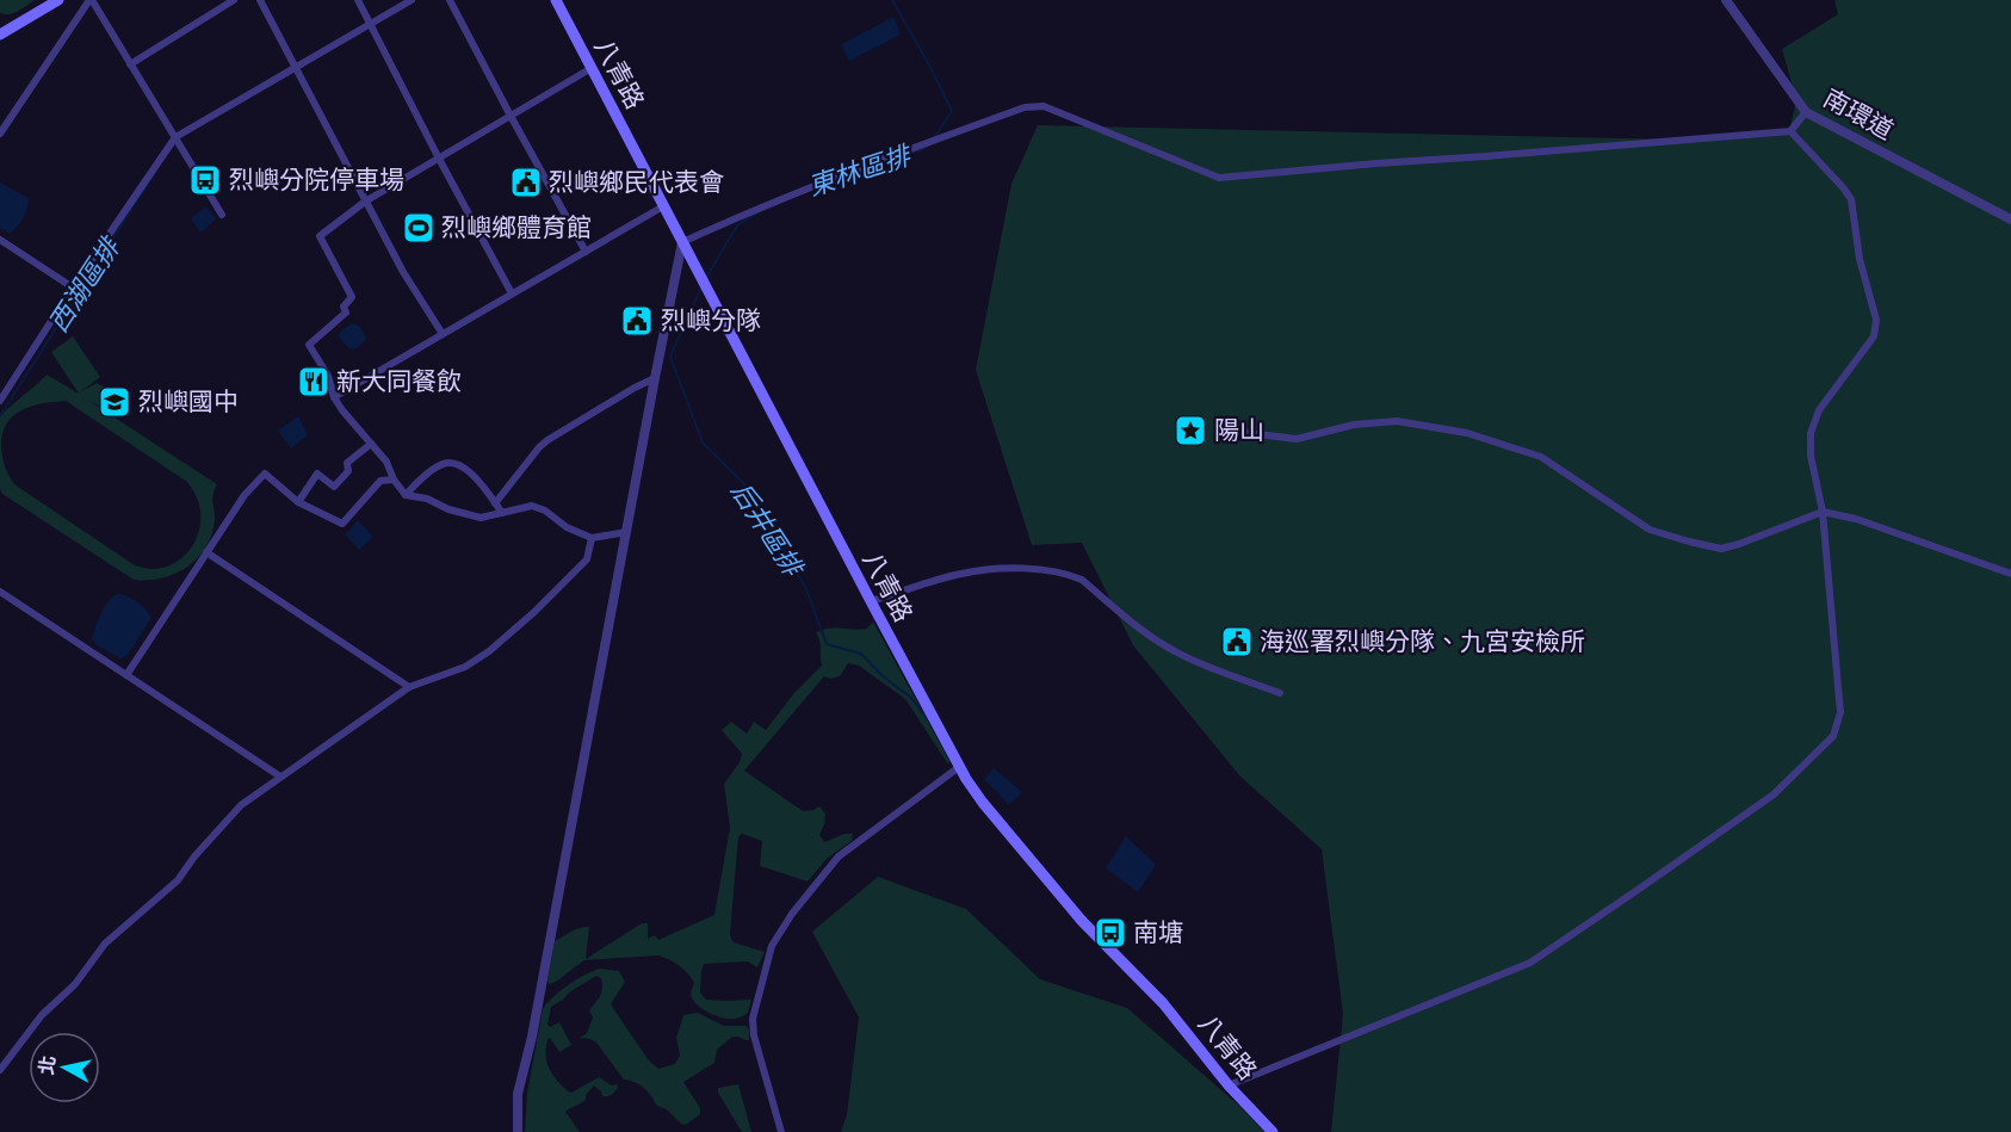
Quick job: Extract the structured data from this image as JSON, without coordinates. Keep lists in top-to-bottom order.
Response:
{
  "streets": {
    "main road": ["八青路"],
    "street": ["南環道"]
  },
  "water": ["東林區排", "西湖區排", "后井區排"],
  "places": {
    "bus stop": ["烈嶼分院停車場", "南塘"],
    "public building": ["烈嶼鄉民代表會", "烈嶼分隊", "海巡署烈嶼分隊、九宮安檢所"],
    "sports": ["烈嶼鄉體育館"],
    "restaurant": ["新大同餐飲"],
    "school or university": ["烈嶼國中"],
    "place": ["陽山"]
  },
  "north": "left"
}
